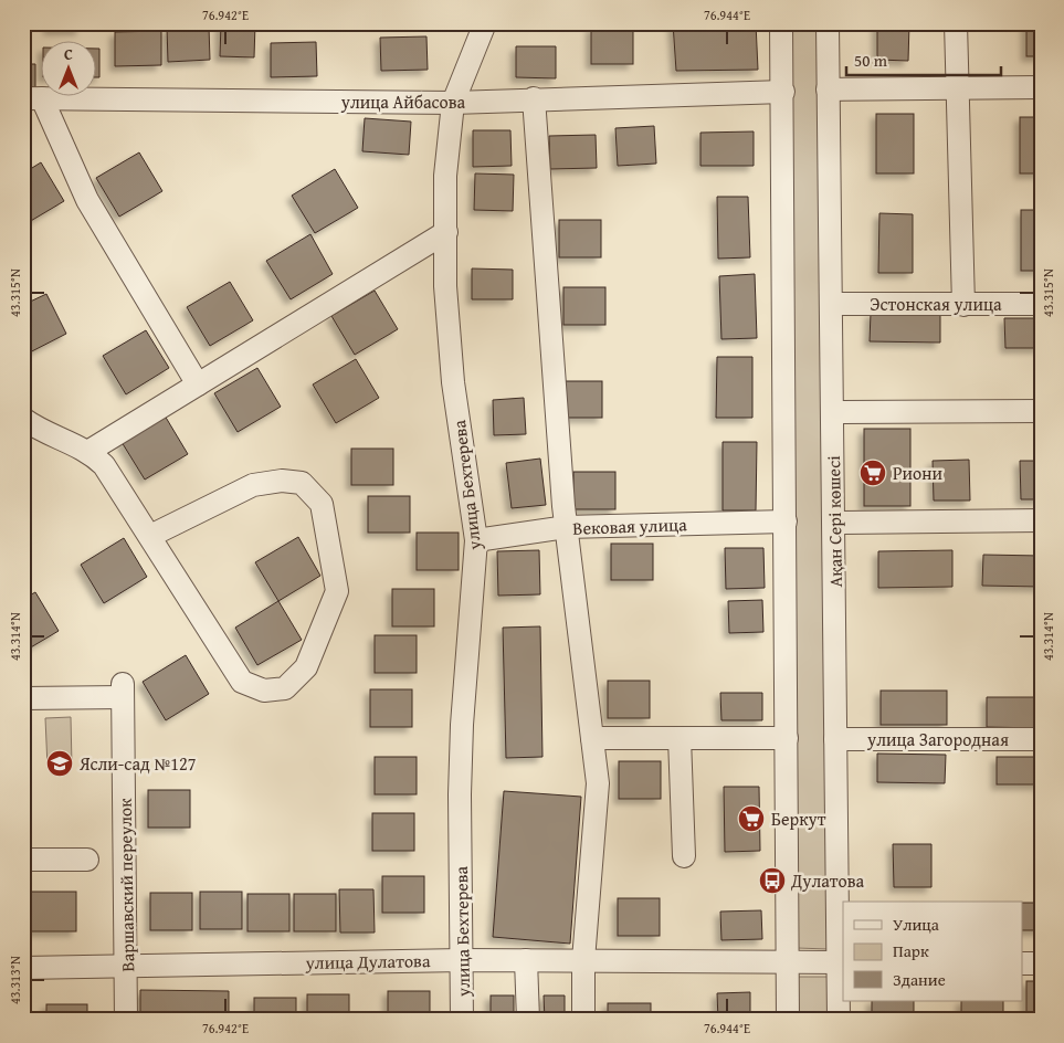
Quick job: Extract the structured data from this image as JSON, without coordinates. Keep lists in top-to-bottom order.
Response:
{
  "streets": {
    "street": [
      "улица Айбасова",
      "Эстонская улица",
      "улица Бехтерева",
      "Ақан Сері көшесі",
      "Вековая улица",
      "улица Загородная",
      "Варшавский переулок",
      "улица Дулатова"
    ]
  },
  "crossings": [
    ["улица Айбасова", "улица Бехтерева"],
    ["Эстонская улица", "Ақан Сері көшесі"],
    ["улица Бехтерева", "Вековая улица"],
    ["улица Бехтерева", "улица Дулатова"],
    ["Ақан Сері көшесі", "улица Загородная"],
    ["Ақан Сері көшесі", "улица Дулатова"],
    ["Варшавский переулок", "улица Дулатова"]
  ],
  "places": {
    "supermarket": ["Риони", "Беркут"],
    "school or university": ["Ясли-сад №127"],
    "bus stop": ["Дулатова"]
  },
  "legend": ["Улица", "Парк", "Здание"],
  "scale_bar": "50 m",
  "north": "top",
  "coordinates": [
    "76.942°E",
    "76.944°E",
    "43.315°N",
    "43.314°N",
    "43.313°N"
  ]
}
